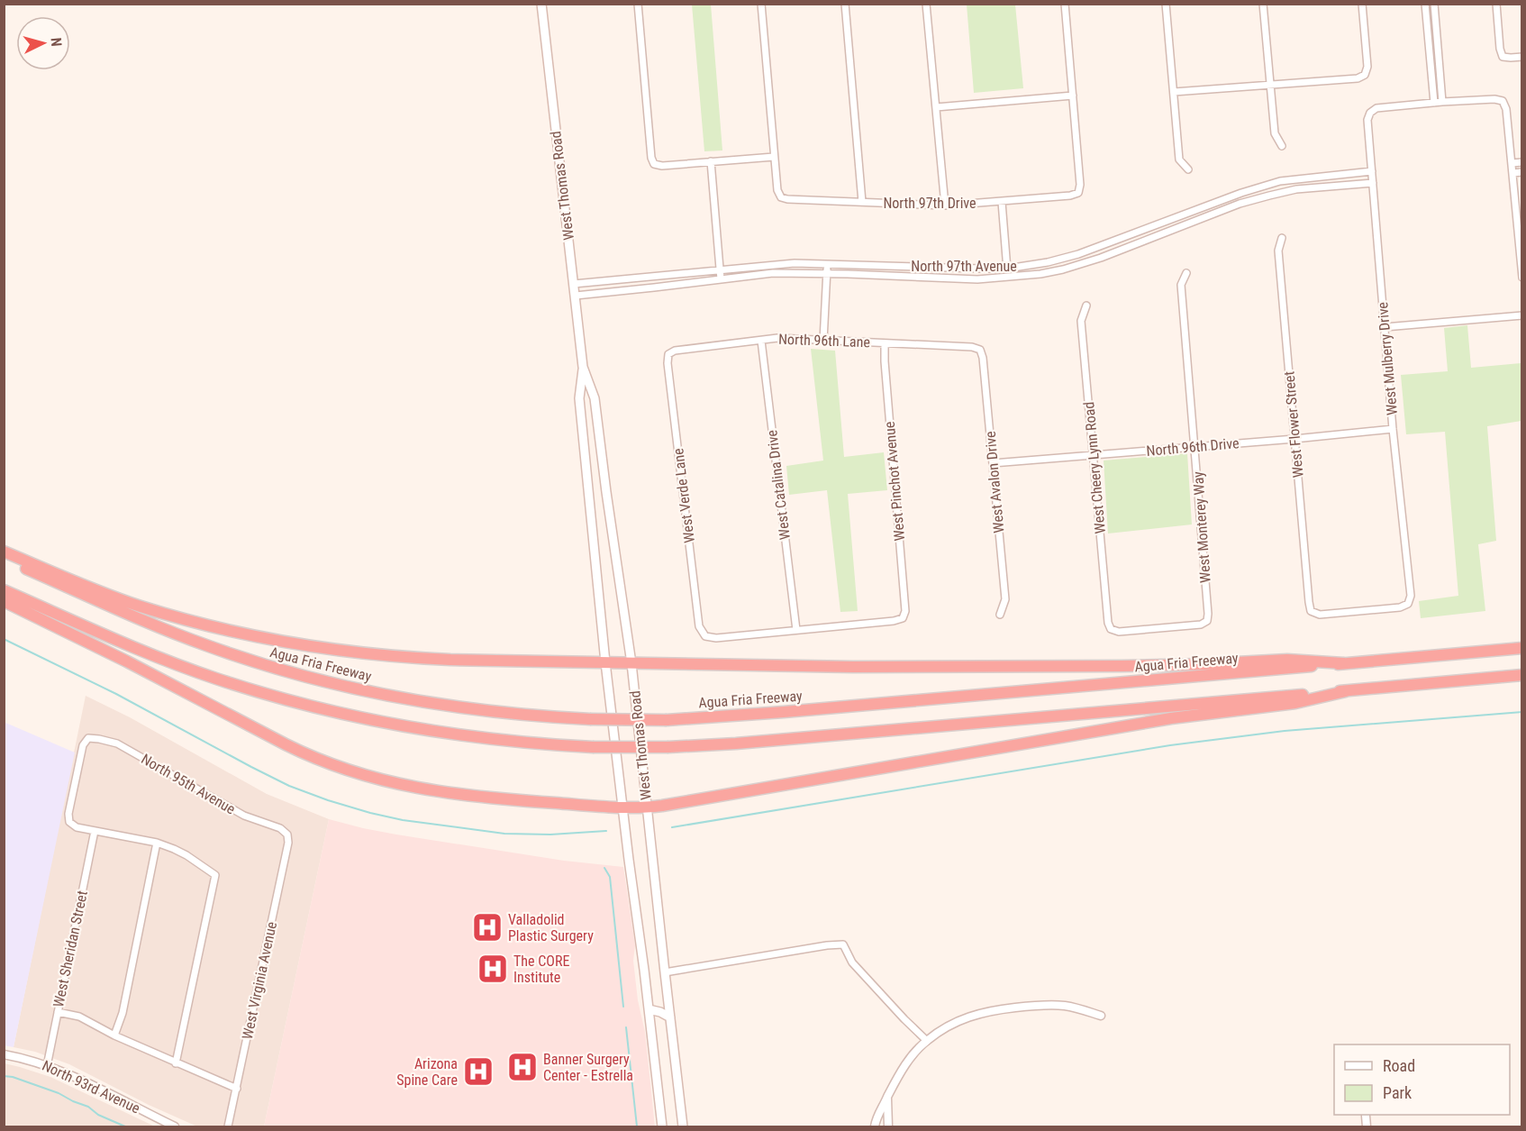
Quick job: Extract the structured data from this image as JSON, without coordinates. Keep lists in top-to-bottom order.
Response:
{
  "streets": {
    "highway": ["Agua Fria Freeway"],
    "main road": ["West Thomas Road"],
    "street": [
      "North 97th Drive",
      "North 97th Avenue",
      "North 96th Lane",
      "West Mulberry Drive",
      "West Flower Street",
      "North 96th Drive",
      "West Cheery Lynn Road",
      "West Pinchot Avenue",
      "West Avalon Drive",
      "West Catalina Drive",
      "West Verde Lane",
      "West Monterey Way",
      "North 95th Avenue",
      "West Sheridan Street",
      "West Virginia Avenue",
      "North 93rd Avenue"
    ]
  },
  "crossings": [
    ["West Thomas Road", "North 97th Avenue"],
    ["North 97th Avenue", "West Mulberry Drive"],
    ["North 96th Lane", "West Pinchot Avenue"],
    ["North 96th Lane", "West Avalon Drive"],
    ["North 96th Lane", "West Catalina Drive"],
    ["North 96th Lane", "West Verde Lane"],
    ["West Mulberry Drive", "West Flower Street"],
    ["West Mulberry Drive", "North 96th Drive"],
    ["West Flower Street", "North 96th Drive"],
    ["North 96th Drive", "West Cheery Lynn Road"],
    ["North 96th Drive", "West Avalon Drive"],
    ["North 96th Drive", "West Monterey Way"],
    ["West Cheery Lynn Road", "West Monterey Way"],
    ["West Pinchot Avenue", "West Catalina Drive"],
    ["West Pinchot Avenue", "West Verde Lane"],
    ["West Catalina Drive", "West Verde Lane"],
    ["North 95th Avenue", "West Sheridan Street"],
    ["North 95th Avenue", "West Virginia Avenue"],
    ["West Sheridan Street", "North 93rd Avenue"]
  ],
  "places": {
    "hospital": [
      "Valladolid Plastic Surgery",
      "The CORE Institute",
      "Banner Surgery Center - Estrella",
      "Arizona Spine Care"
    ]
  },
  "legend": ["Road", "Park"],
  "north": "right"
}
